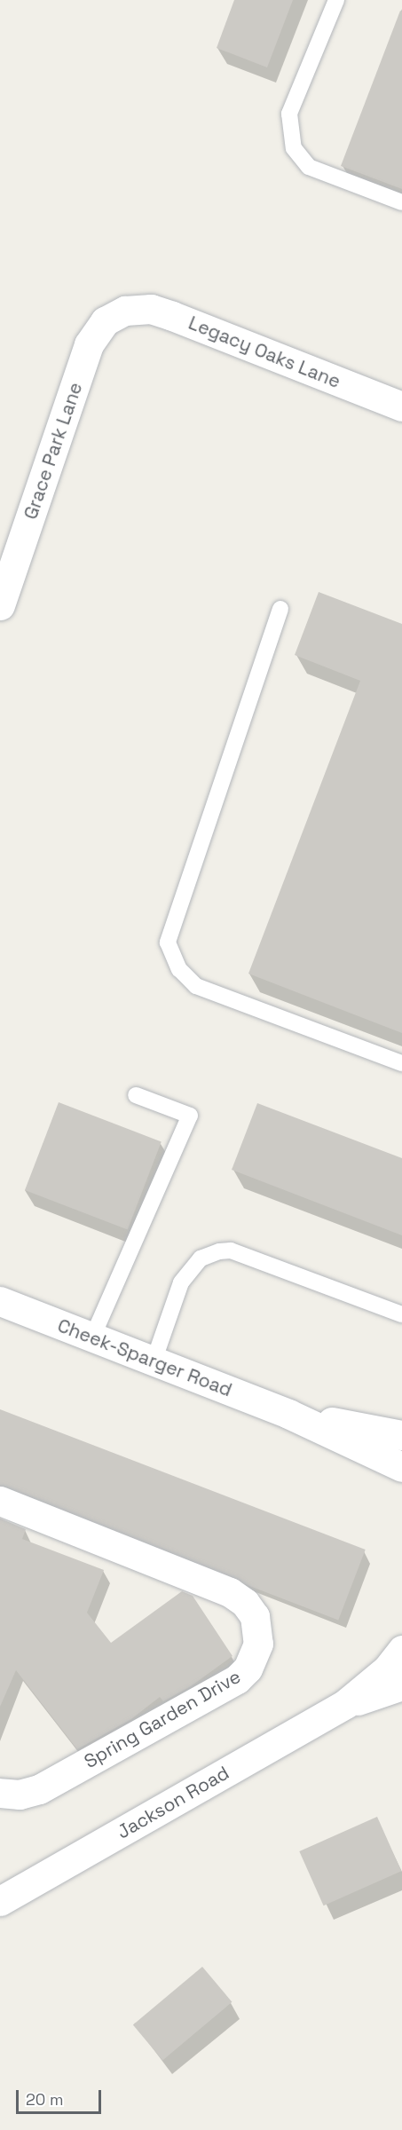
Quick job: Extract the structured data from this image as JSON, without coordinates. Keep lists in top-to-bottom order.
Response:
{
  "streets": {
    "street": [
      "Legacy Oaks Lane",
      "Grace Park Lane",
      "Cheek-Sparger Road",
      "Spring Garden Drive",
      "Jackson Road"
    ]
  },
  "crossings": [
    ["Legacy Oaks Lane", "Grace Park Lane"]
  ],
  "scale_bar": "20 m"
}
